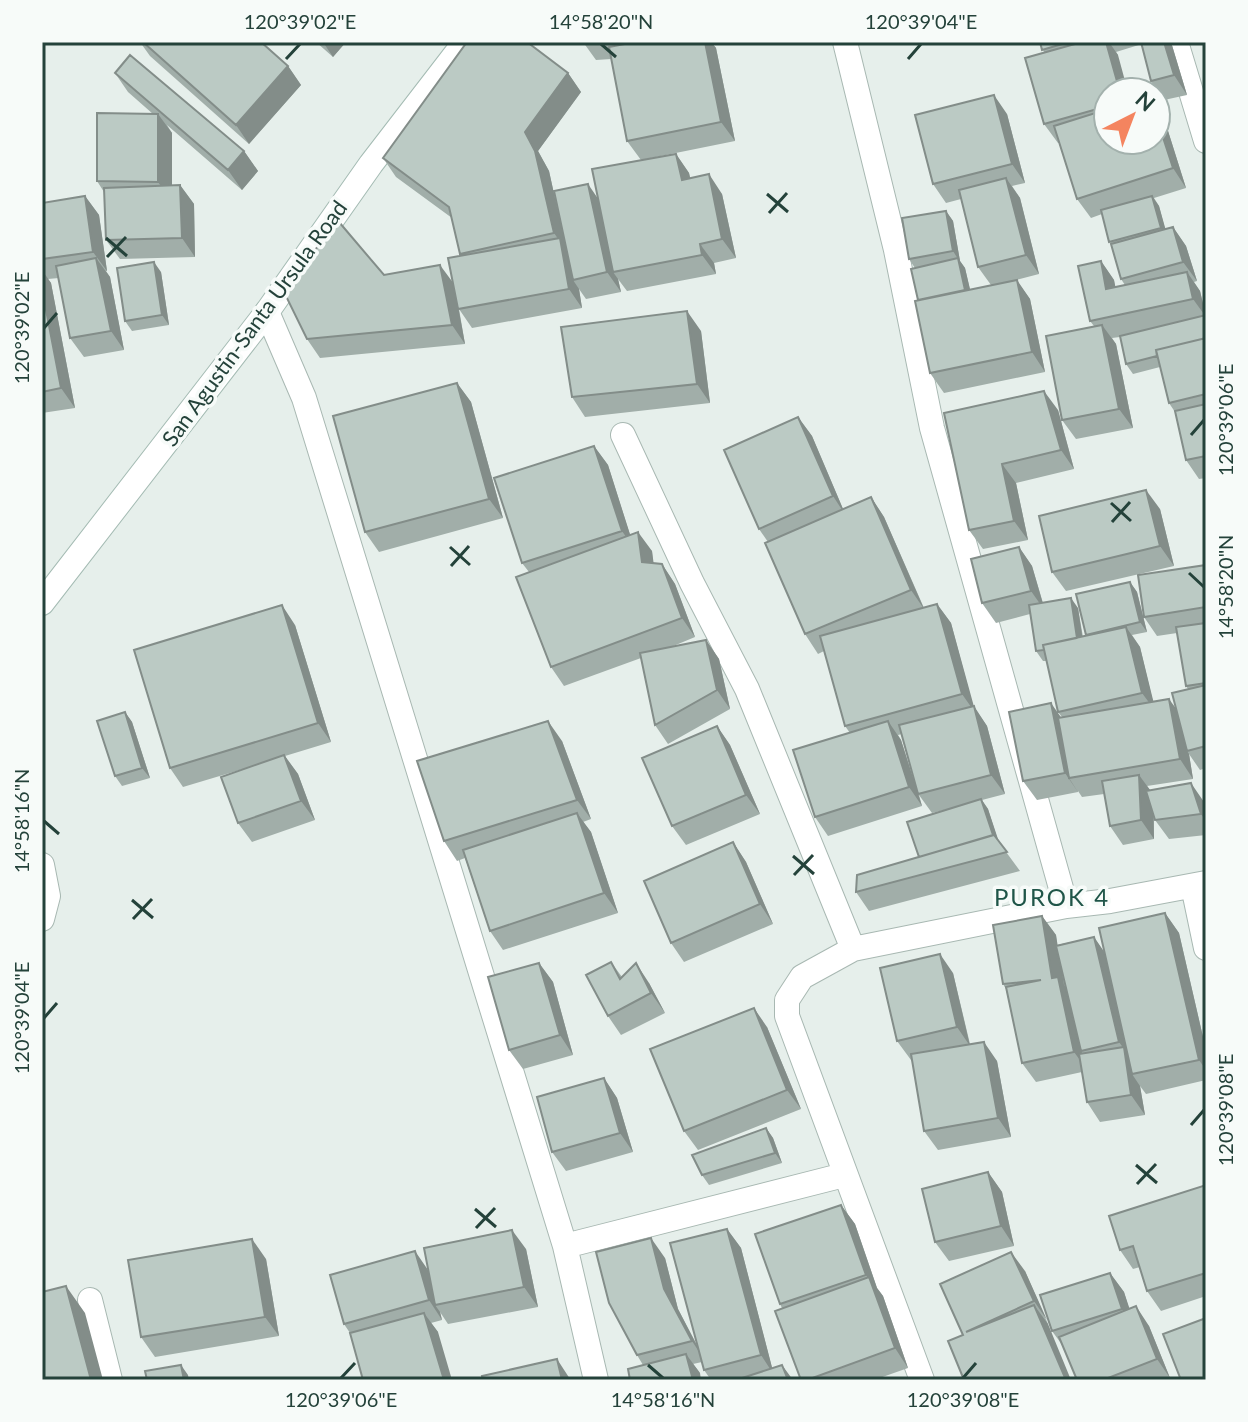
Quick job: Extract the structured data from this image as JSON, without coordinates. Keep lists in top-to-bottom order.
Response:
{
  "streets": {
    "street": ["San Agustin-Santa Ursula Road"]
  },
  "districts": ["PUROK 4"],
  "north": "top right",
  "coordinates": [
    "120°39'02\"E",
    "14°58'20\"N",
    "120°39'04\"E",
    "120°39'06\"E",
    "14°58'16\"N",
    "120°39'08\"E"
  ]
}
